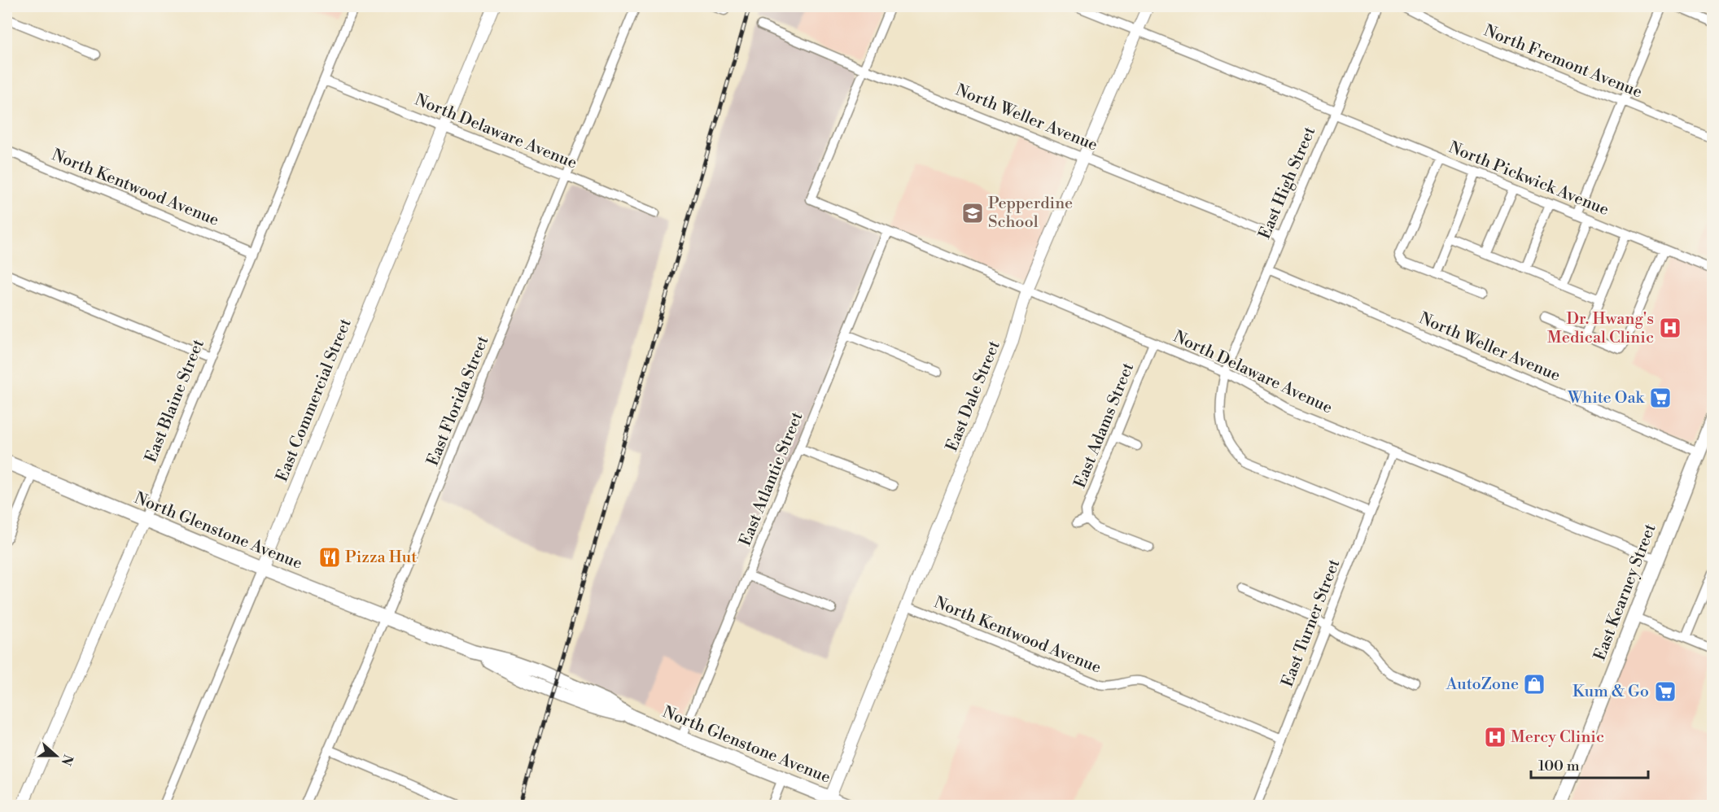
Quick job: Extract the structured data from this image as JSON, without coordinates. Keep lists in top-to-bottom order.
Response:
{
  "streets": {
    "main road": ["North Glenstone Avenue", "East Kearney Street"],
    "street": [
      "North Fremont Avenue",
      "North Weller Avenue",
      "North Delaware Avenue",
      "North Pickwick Avenue",
      "East High Street",
      "North Kentwood Avenue",
      "East Dale Street",
      "East Commercial Street",
      "East Blaine Street",
      "East Florida Street",
      "East Adams Street",
      "East Atlantic Street",
      "East Turner Street"
    ]
  },
  "crossings": [
    ["North Weller Avenue", "North Delaware Avenue"],
    ["North Weller Avenue", "East High Street"],
    ["North Weller Avenue", "East Dale Street"],
    ["North Weller Avenue", "East Kearney Street"],
    ["North Delaware Avenue", "East High Street"],
    ["North Delaware Avenue", "East Dale Street"],
    ["North Delaware Avenue", "East Commercial Street"],
    ["North Delaware Avenue", "East Blaine Street"],
    ["North Delaware Avenue", "East Florida Street"],
    ["North Delaware Avenue", "East Adams Street"],
    ["North Delaware Avenue", "East Atlantic Street"],
    ["North Delaware Avenue", "East Kearney Street"],
    ["North Delaware Avenue", "East Turner Street"],
    ["North Pickwick Avenue", "East High Street"],
    ["North Pickwick Avenue", "East Dale Street"],
    ["East High Street", "East Turner Street"],
    ["North Kentwood Avenue", "East Dale Street"],
    ["North Kentwood Avenue", "East Blaine Street"],
    ["North Kentwood Avenue", "East Turner Street"],
    ["East Dale Street", "North Glenstone Avenue"],
    ["East Commercial Street", "North Glenstone Avenue"],
    ["East Blaine Street", "North Glenstone Avenue"],
    ["East Florida Street", "North Glenstone Avenue"],
    ["East Atlantic Street", "North Glenstone Avenue"]
  ],
  "places": {
    "school or university": ["Pepperdine School"],
    "hospital": ["Dr. Hwang's Medical Clinic", "Mercy Clinic"],
    "supermarket": ["White Oak", "Kum & Go"],
    "restaurant": ["Pizza Hut"],
    "shop": ["AutoZone"]
  },
  "scale_bar": "100 m",
  "north": "right"
}
